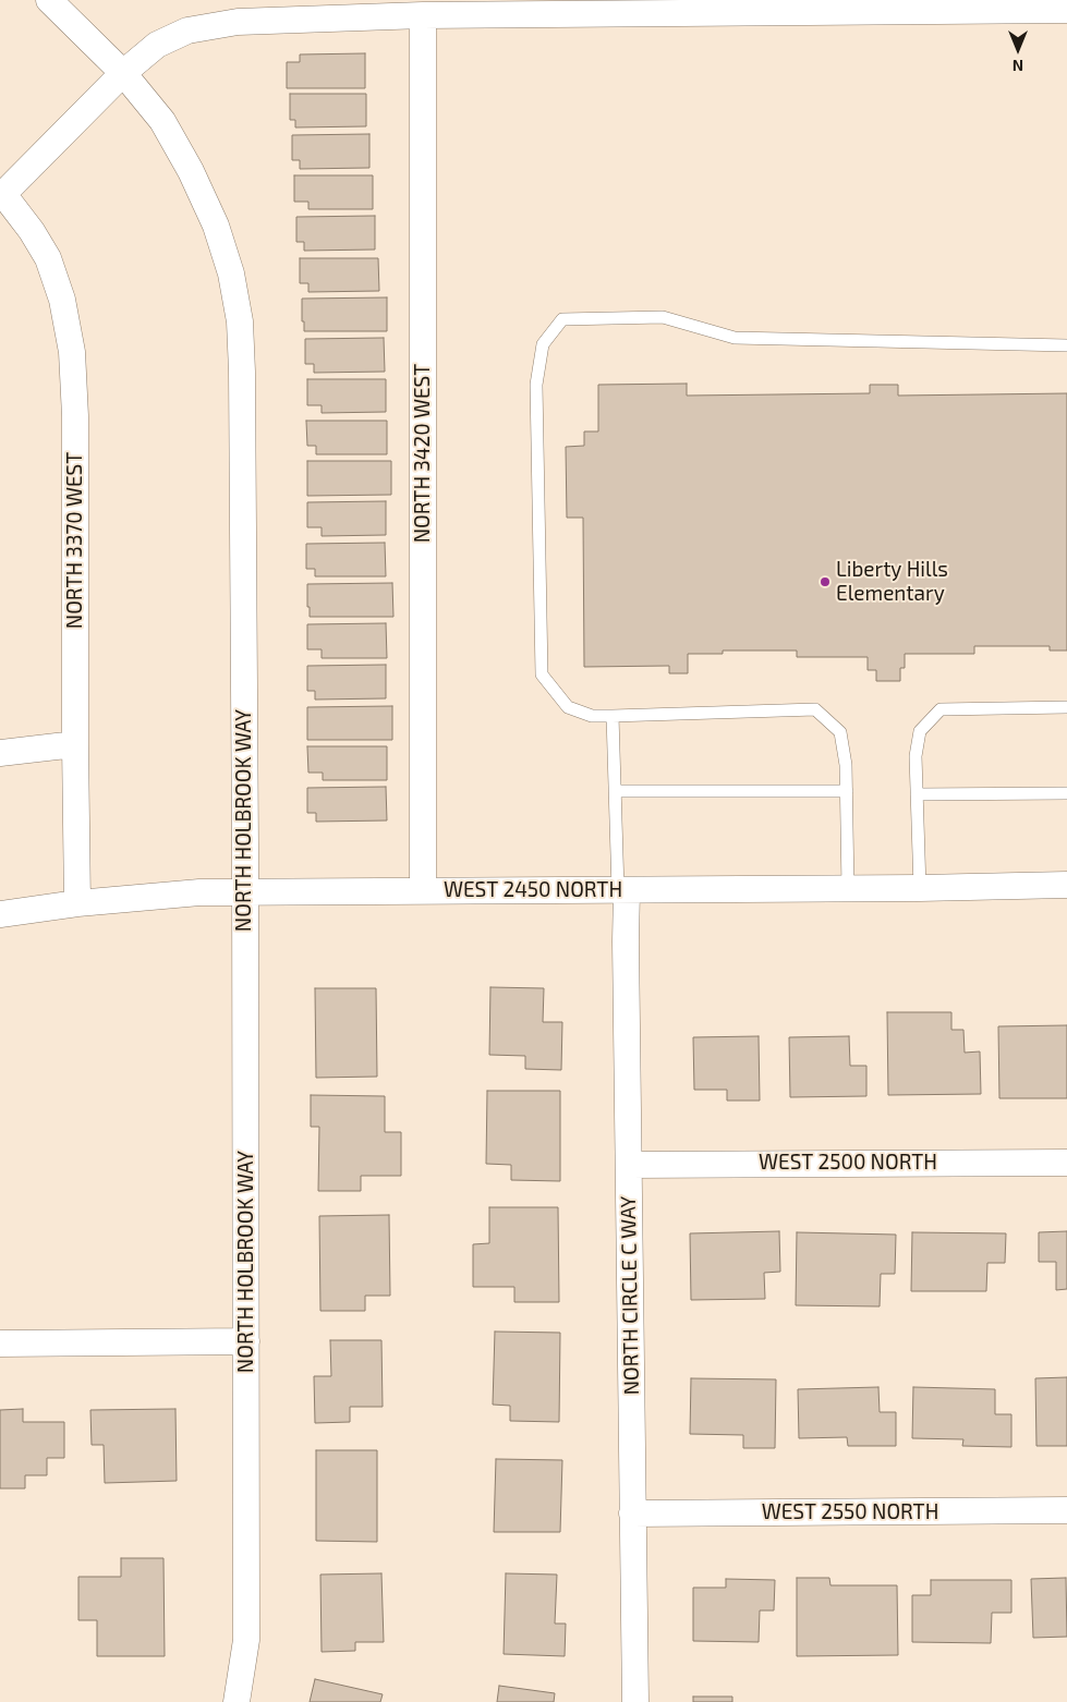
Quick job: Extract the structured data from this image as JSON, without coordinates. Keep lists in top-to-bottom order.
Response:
{
  "streets": {
    "street": [
      "NORTH 3420 WEST",
      "NORTH 3370 WEST",
      "NORTH HOLBROOK WAY",
      "WEST 2450 NORTH",
      "WEST 2500 NORTH",
      "NORTH CIRCLE C WAY",
      "WEST 2550 NORTH"
    ]
  },
  "crossings": [
    ["NORTH 3420 WEST", "WEST 2450 NORTH"],
    ["NORTH 3370 WEST", "WEST 2450 NORTH"],
    ["NORTH HOLBROOK WAY", "WEST 2450 NORTH"],
    ["WEST 2450 NORTH", "NORTH CIRCLE C WAY"],
    ["WEST 2500 NORTH", "NORTH CIRCLE C WAY"],
    ["NORTH CIRCLE C WAY", "WEST 2550 NORTH"]
  ],
  "places": ["Liberty Hills Elementary"],
  "north": "bottom"
}
